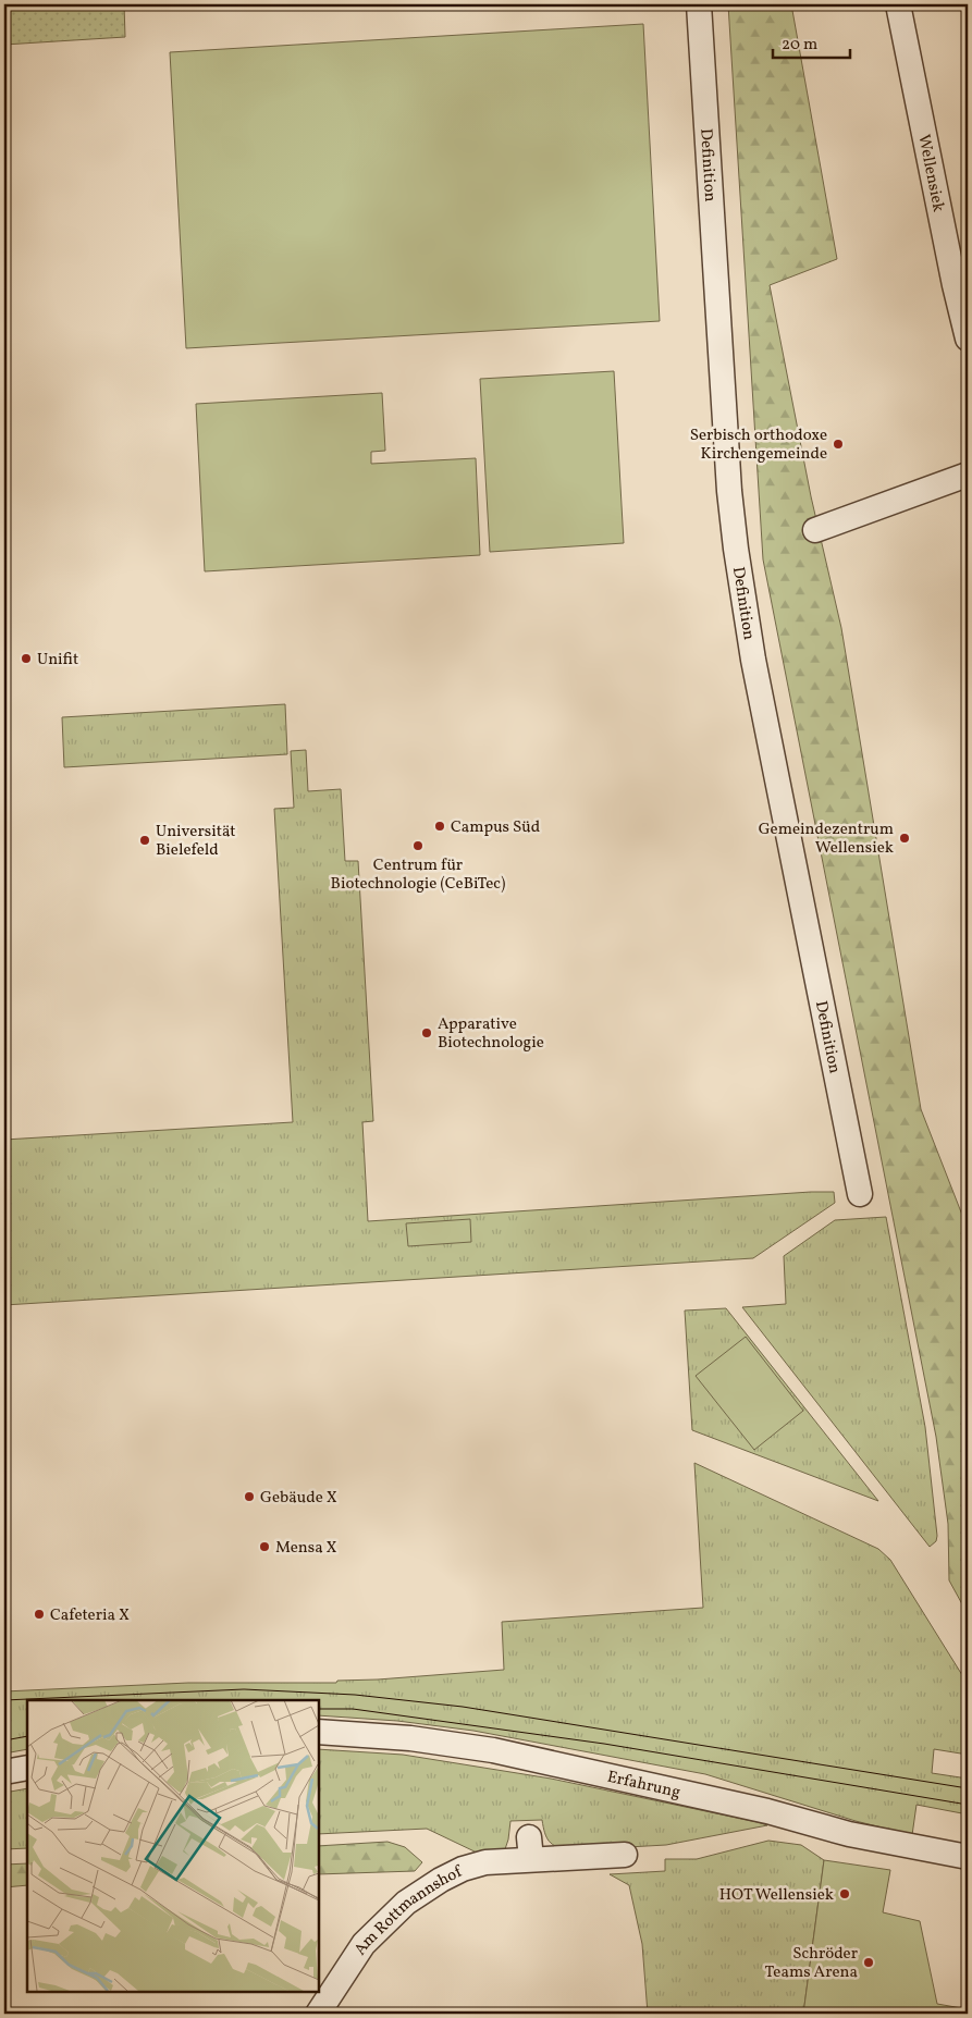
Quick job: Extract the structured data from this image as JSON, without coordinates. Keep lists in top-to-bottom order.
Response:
{
  "streets": {
    "street": [
      "Definition",
      "Wellensiek",
      "Erfahrung",
      "Am Rottmannshof"
    ]
  },
  "places": [
    "Serbisch orthodoxe Kirchengemeinde",
    "Unifit",
    "Campus Süd",
    "Gemeindezentrum Wellensiek",
    "Universität Bielefeld",
    "Centrum für Biotechnologie (CeBiTec)",
    "Apparative Biotechnologie",
    "Gebäude X",
    "Mensa X",
    "Cafeteria X",
    "HOT Wellensiek",
    "Schröder Teams Arena"
  ],
  "scale_bar": "20 m"
}
